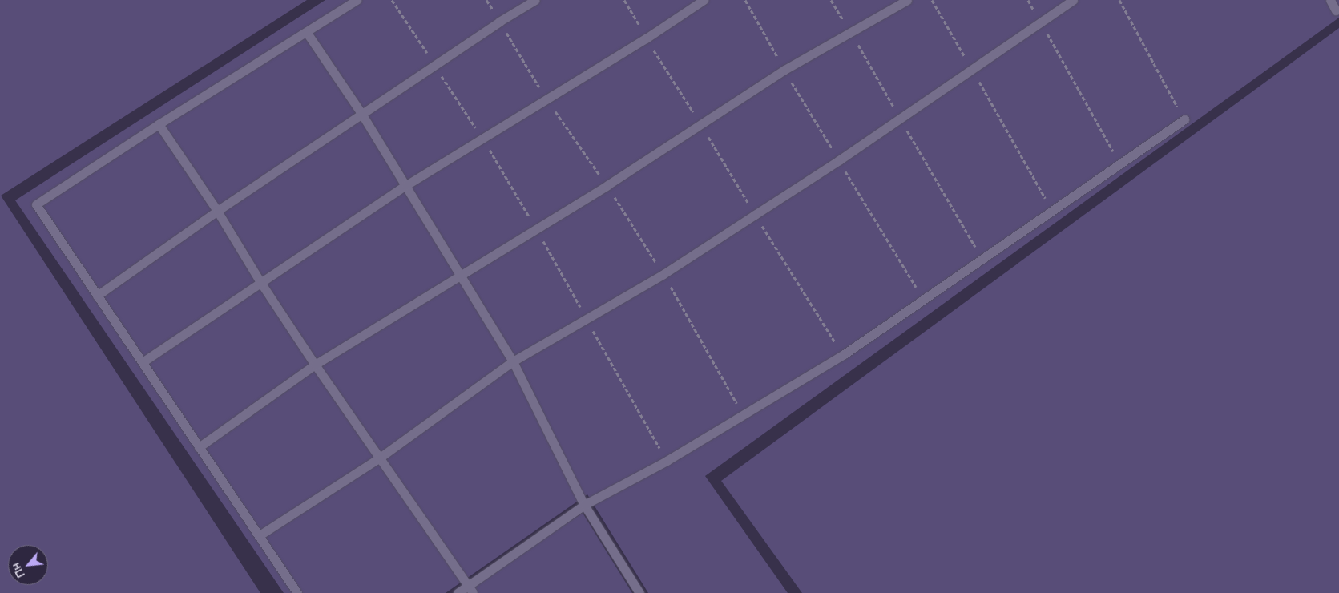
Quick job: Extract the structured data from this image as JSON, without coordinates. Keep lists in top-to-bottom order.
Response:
{
  "north": "bottom left"
}
